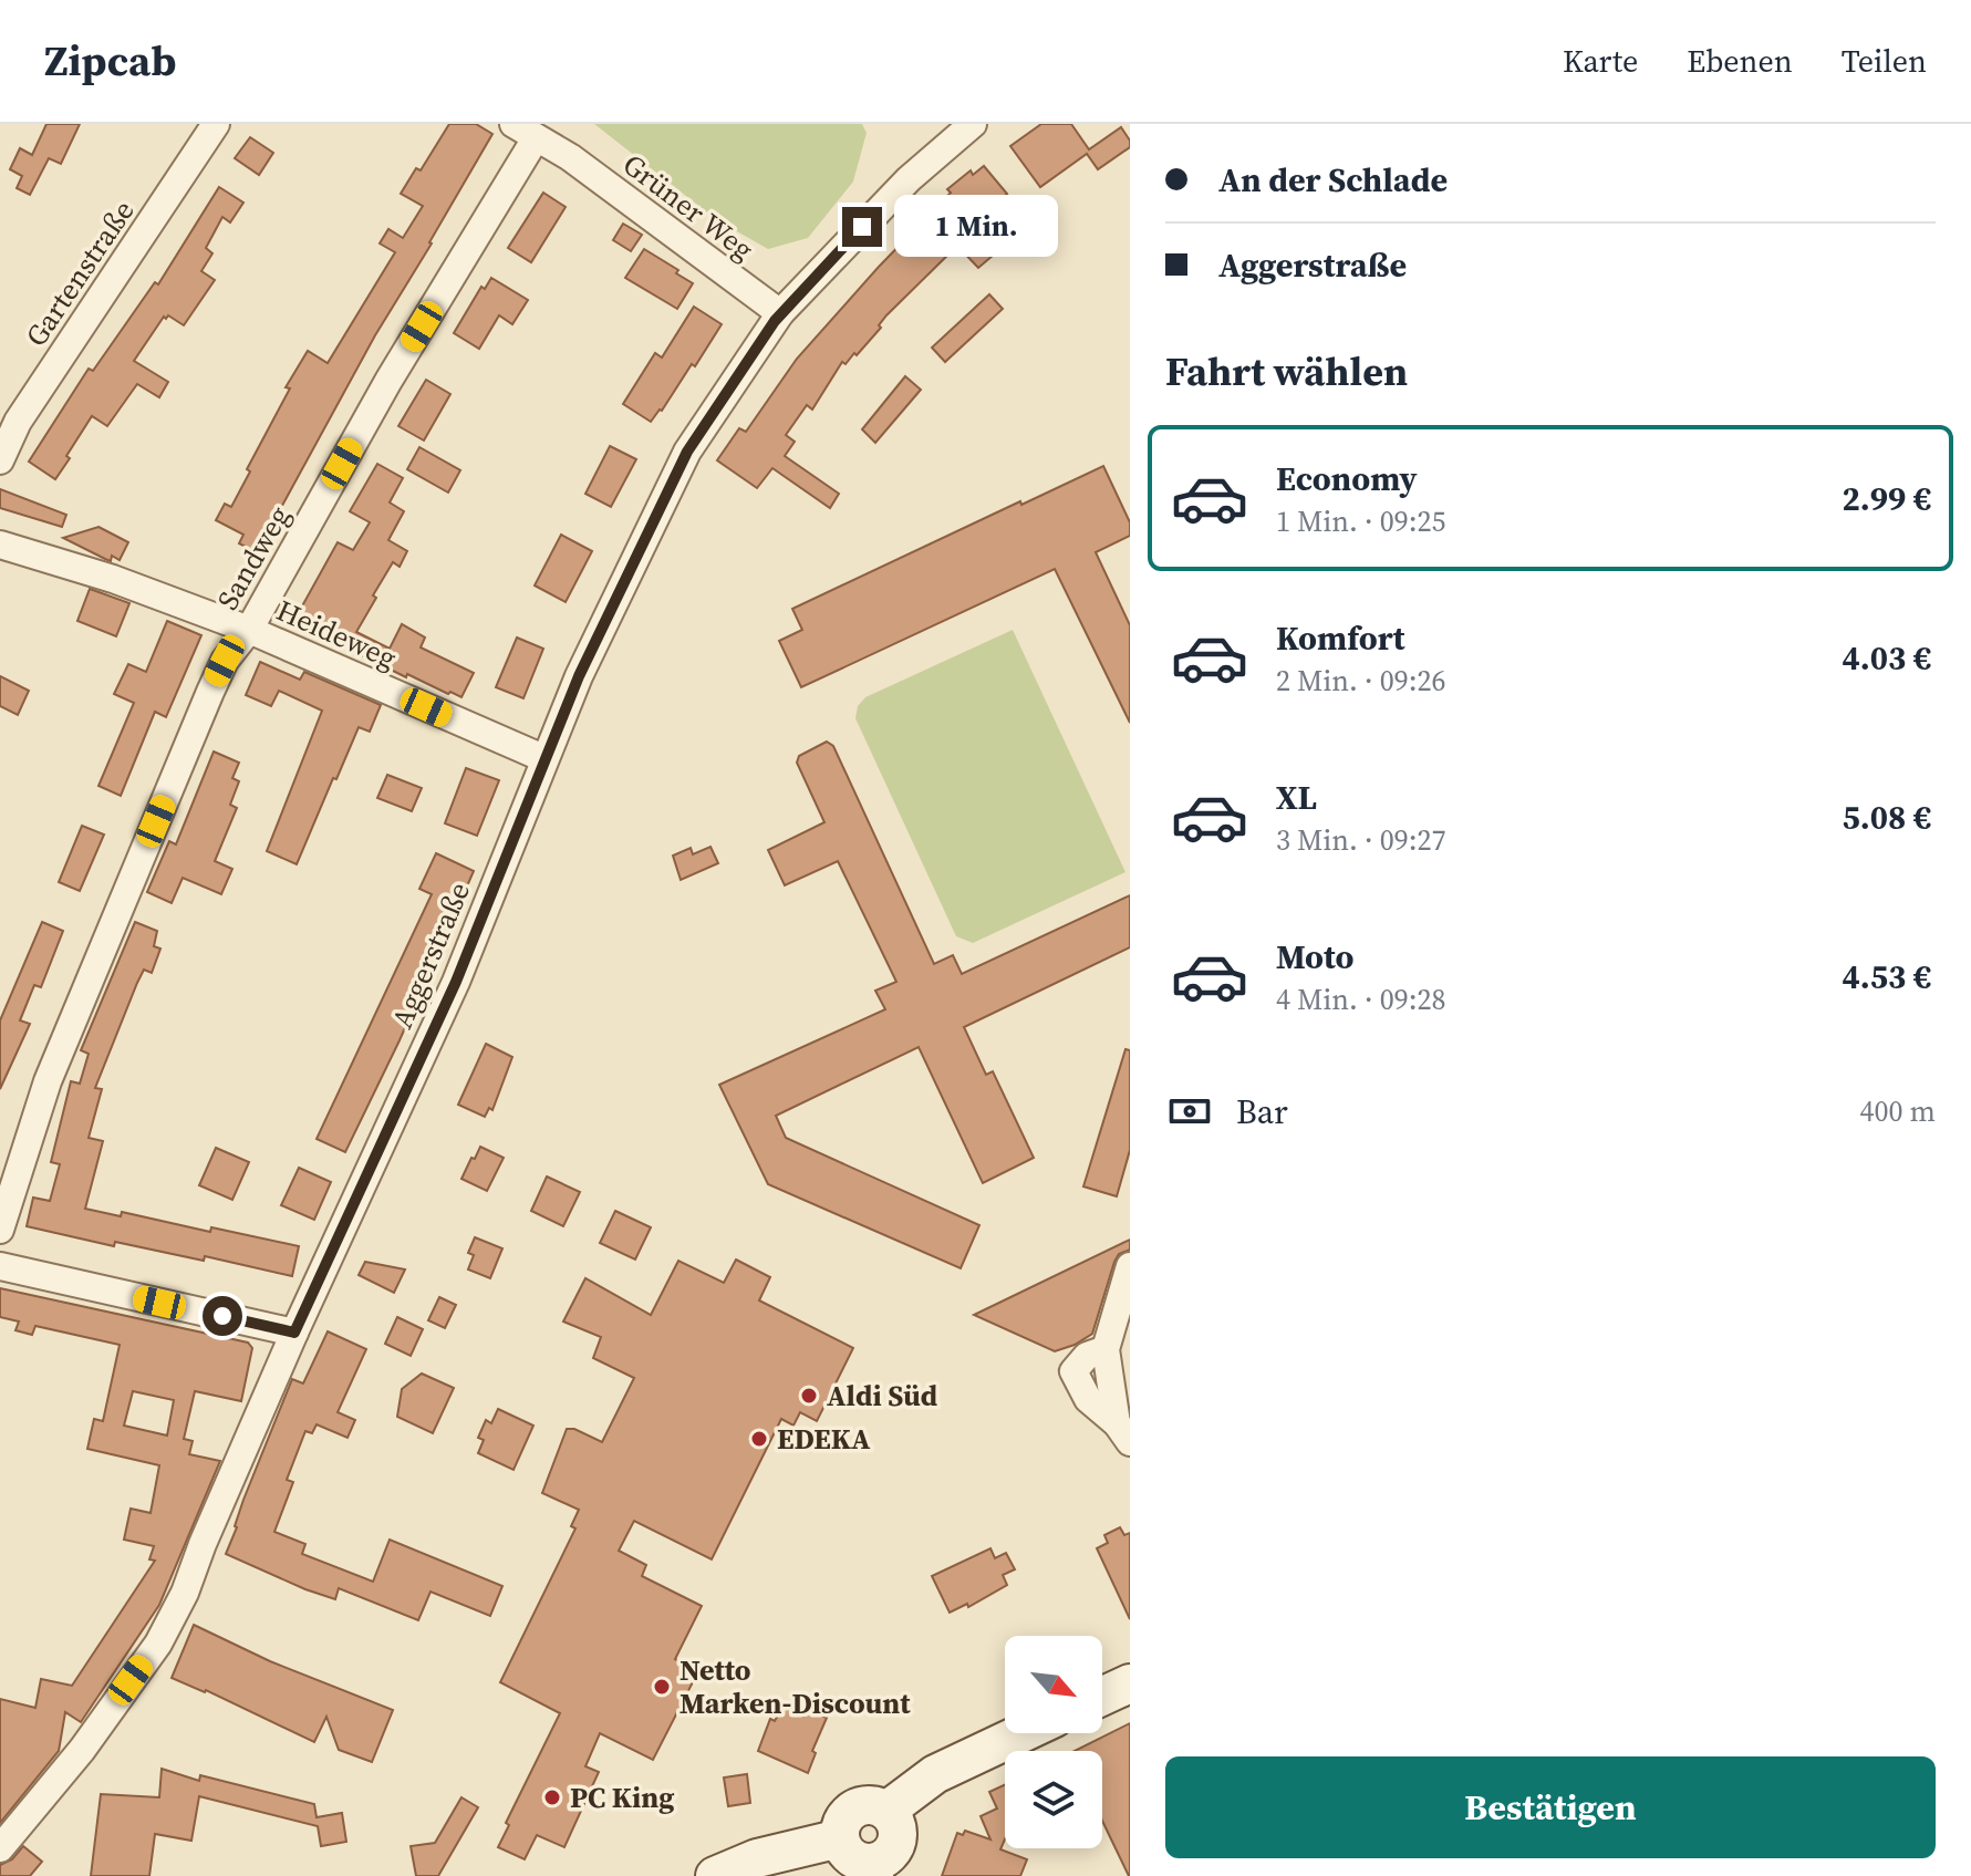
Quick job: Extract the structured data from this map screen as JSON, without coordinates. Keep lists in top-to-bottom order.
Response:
{
  "streets": {
    "street": [
      "Grüner Weg",
      "Gartenstraße",
      "Sandweg",
      "Heideweg",
      "Aggerstraße"
    ]
  },
  "crossings": [
    ["Grüner Weg", "Sandweg"],
    ["Grüner Weg", "Aggerstraße"],
    ["Sandweg", "Heideweg"],
    ["Heideweg", "Aggerstraße"]
  ],
  "places": [
    "Aldi Süd",
    "EDEKA",
    "Netto Marken-Discount",
    "PC King"
  ],
  "north": "bottom right",
  "page": {
    "header": "Zipcab",
    "nav": ["Karte", "Ebenen", "Teilen"],
    "banner": ["An der Schlade", "Aggerstraße"],
    "bubble": "1 Min.",
    "heading": "Fahrt wählen",
    "list": [
      {
        "name": "Economy",
        "note": "1 Min. · 09:25",
        "value": "2.99 €"
      },
      {
        "name": "Komfort",
        "note": "2 Min. · 09:26",
        "value": "4.03 €"
      },
      {
        "name": "XL",
        "note": "3 Min. · 09:27",
        "value": "5.08 €"
      },
      {
        "name": "Moto",
        "note": "4 Min. · 09:28",
        "value": "4.53 €"
      }
    ],
    "pay": ["Bar", "400 m"],
    "buttons": "Bestätigen"
  }
}
